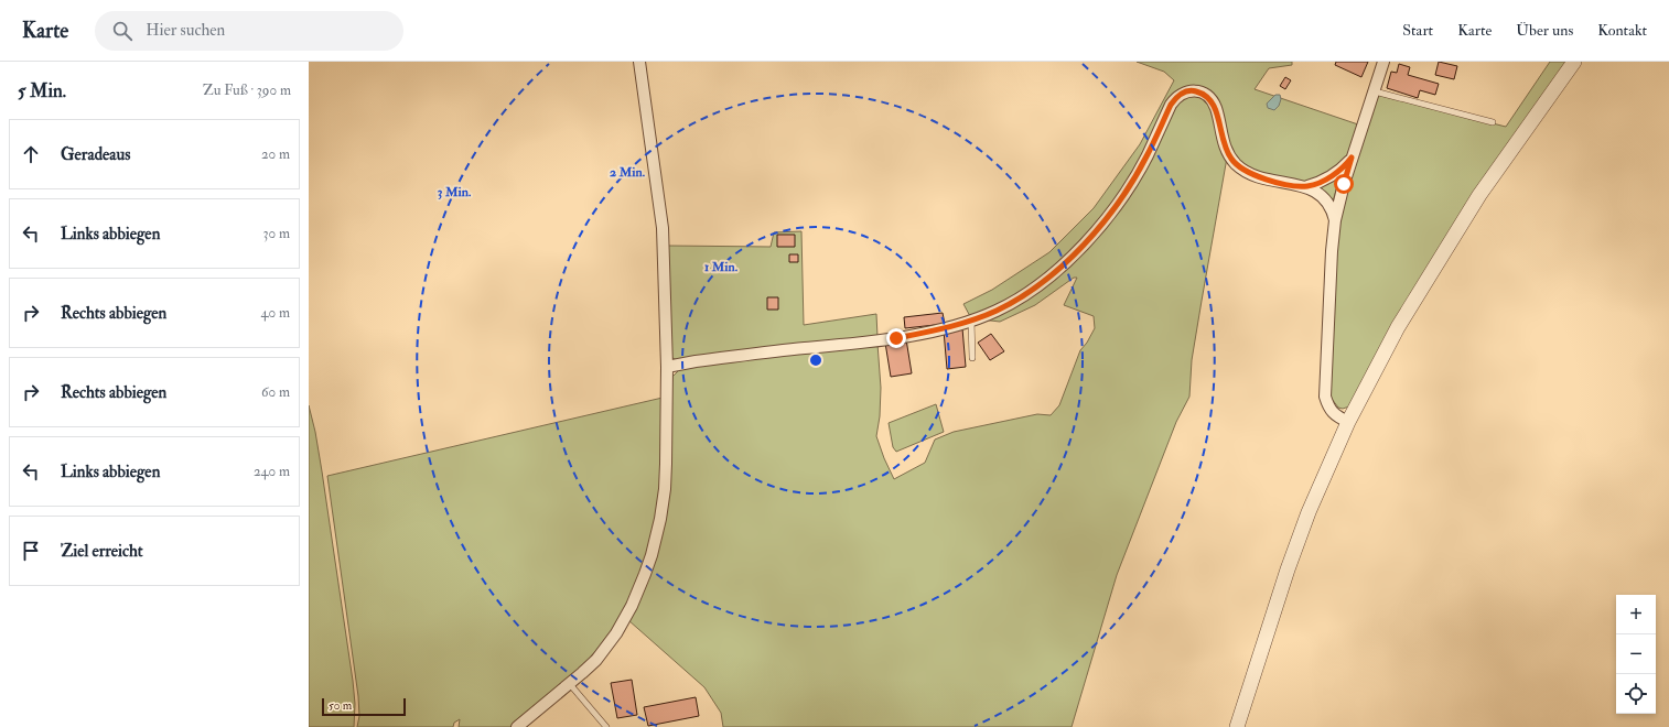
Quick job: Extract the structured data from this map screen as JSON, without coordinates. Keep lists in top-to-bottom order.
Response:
{
  "scale_bar": "50 m",
  "page": {
    "header": "Karte",
    "search": "Hier suchen",
    "nav": [
      "Start",
      "Karte",
      "Über uns",
      "Kontakt"
    ],
    "heading": ["5 Min.", "Zu Fuß · 390 m"],
    "list": [
      ["Geradeaus", "20 m"],
      ["Links abbiegen", "30 m"],
      ["Rechts abbiegen", "40 m"],
      ["Rechts abbiegen", "60 m"],
      ["Links abbiegen", "240 m"],
      "Ziel erreicht"
    ],
    "map_buttons": ["+", "−"],
    "scale": "50 m"
  },
  "rings": ["2 Min.", "3 Min.", "1 Min."]
}
